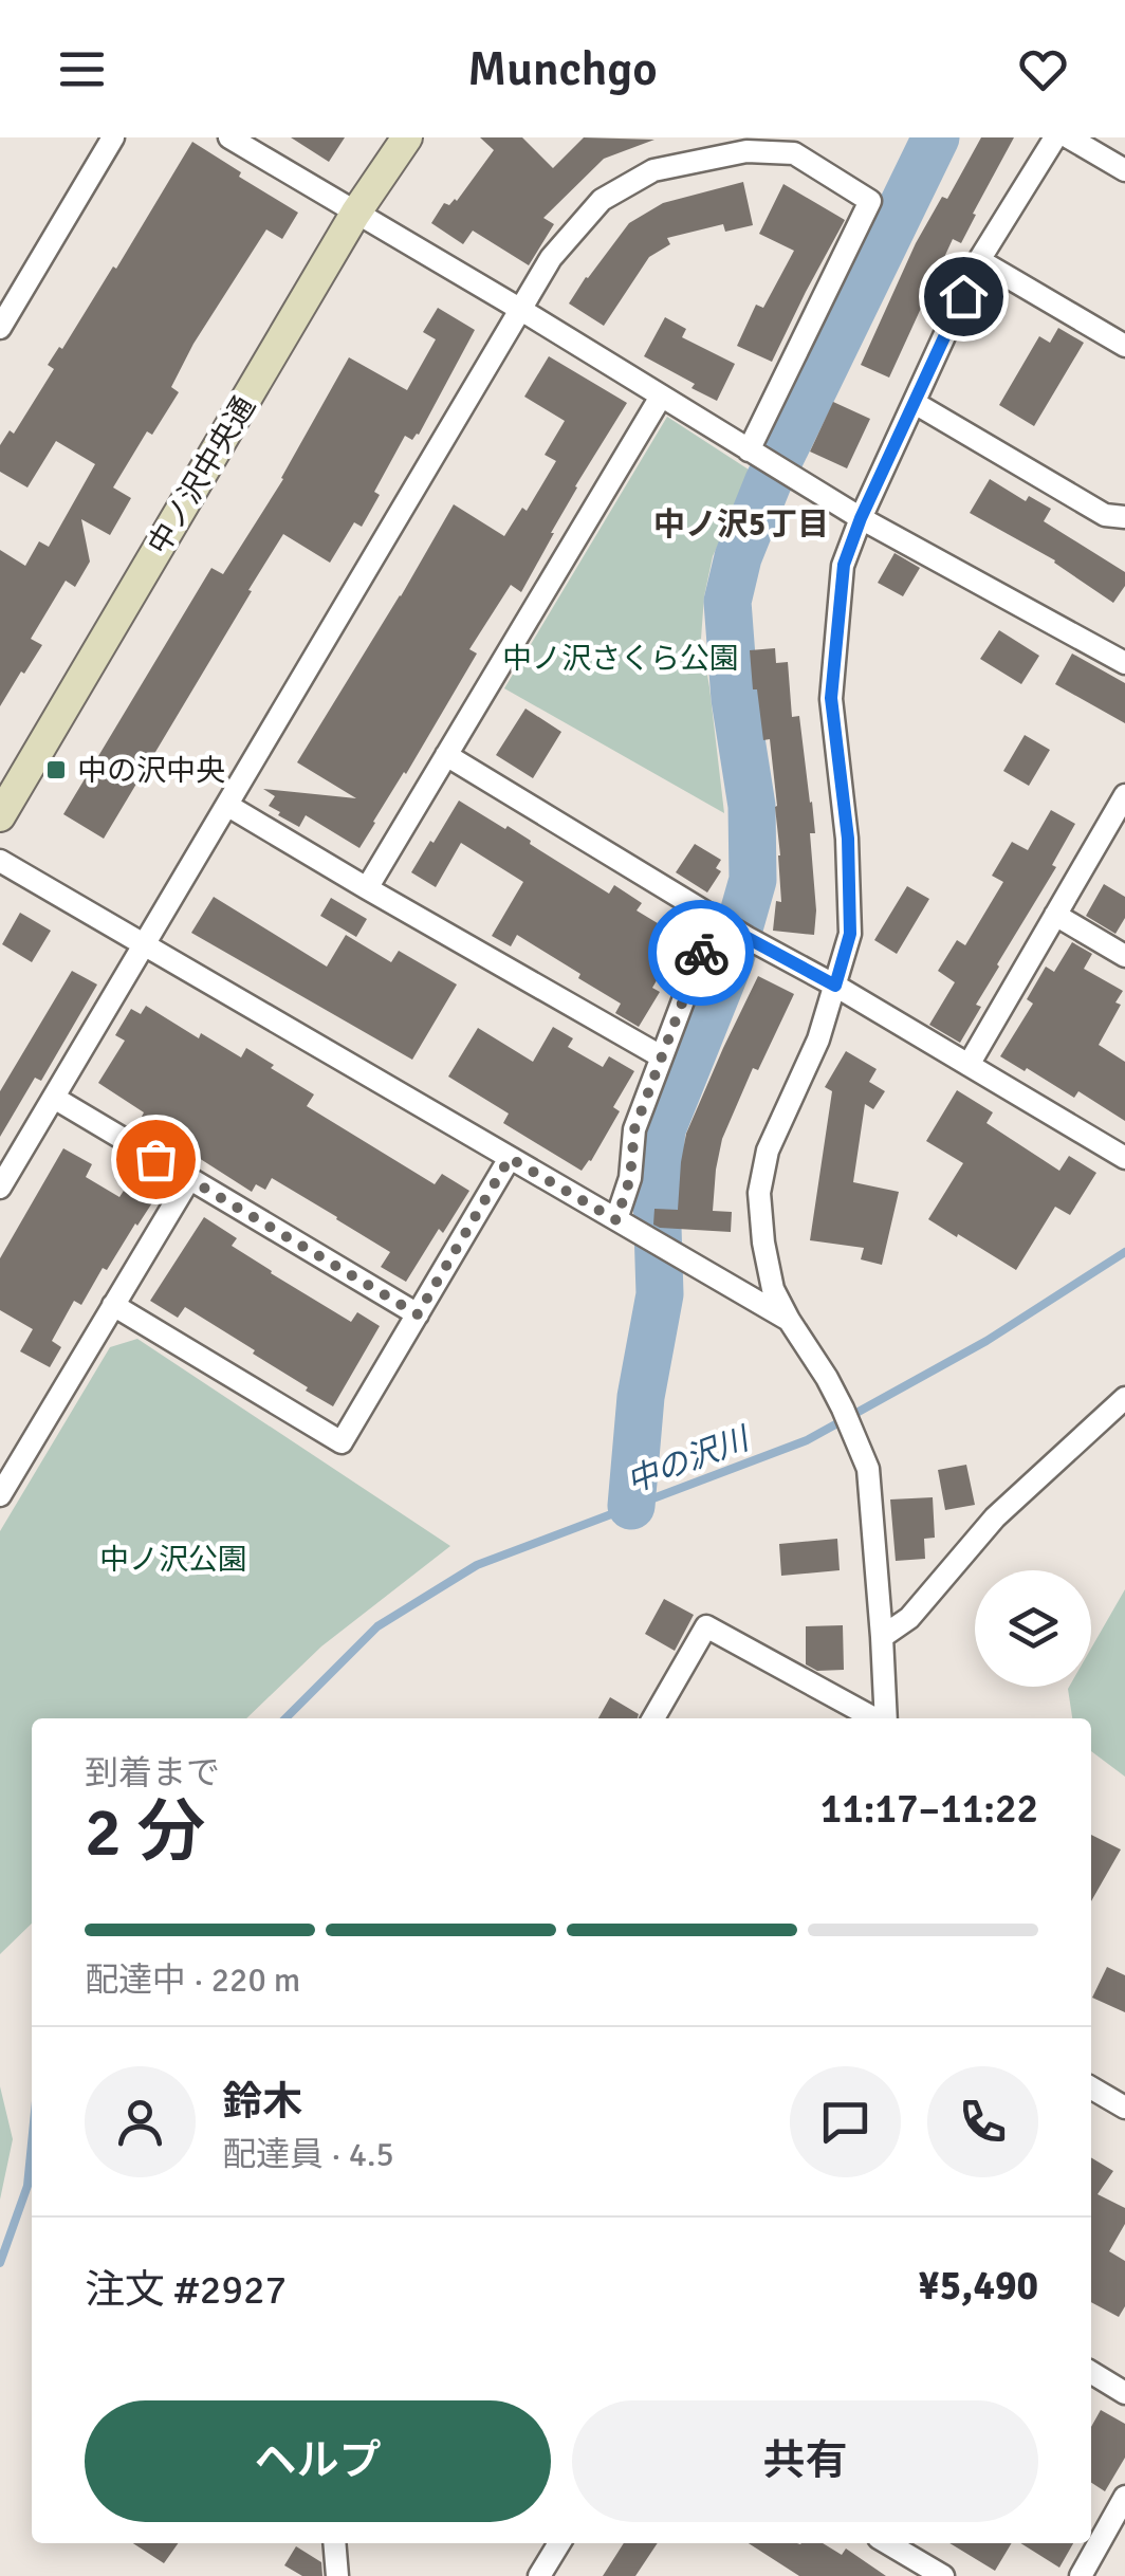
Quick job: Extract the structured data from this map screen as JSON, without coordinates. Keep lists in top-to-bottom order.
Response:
{
  "streets": {
    "street": ["中ノ沢中央通"]
  },
  "districts": ["中ノ沢5丁目"],
  "water": ["中の沢川"],
  "parks": ["中ノ沢さくら公園", "中ノ沢公園"],
  "places": {
    "transit": ["中の沢中央"]
  },
  "page": {
    "header": "Munchgo",
    "heading": ["2 分", "到着まで", "11:17–11:22"],
    "panel": [
      "鈴木",
      "配達員 · 4.5",
      "注文 #2927",
      "¥5,490"
    ],
    "bar": "配達中 · 220 m",
    "buttons": ["ヘルプ", "共有"]
  }
}
